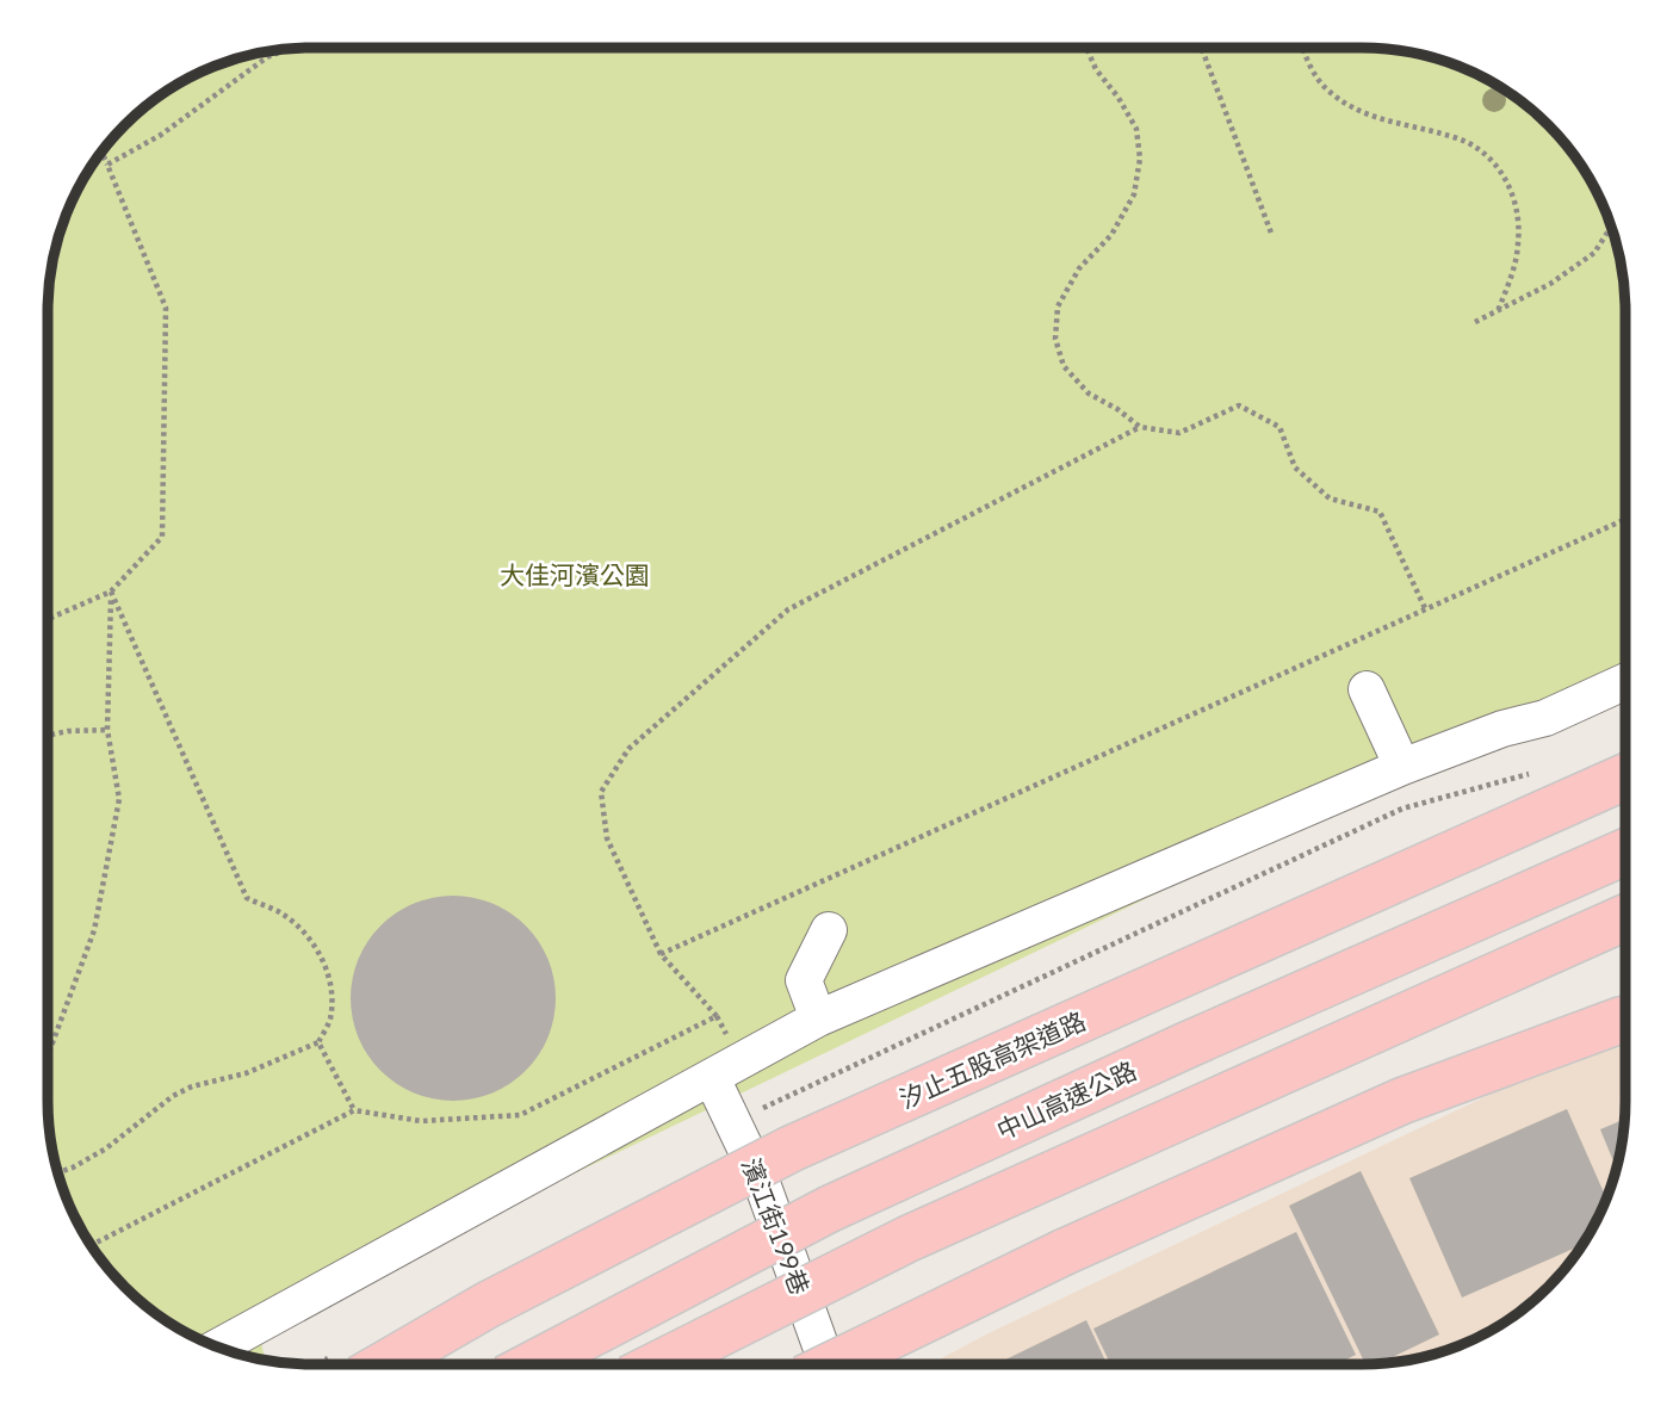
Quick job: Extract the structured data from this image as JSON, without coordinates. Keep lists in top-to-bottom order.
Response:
{
  "streets": {
    "highway": ["汐止五股高架道路", "中山高速公路"],
    "lane": ["濱江街199巷"]
  },
  "parks": ["大佳河濱公園"]
}
